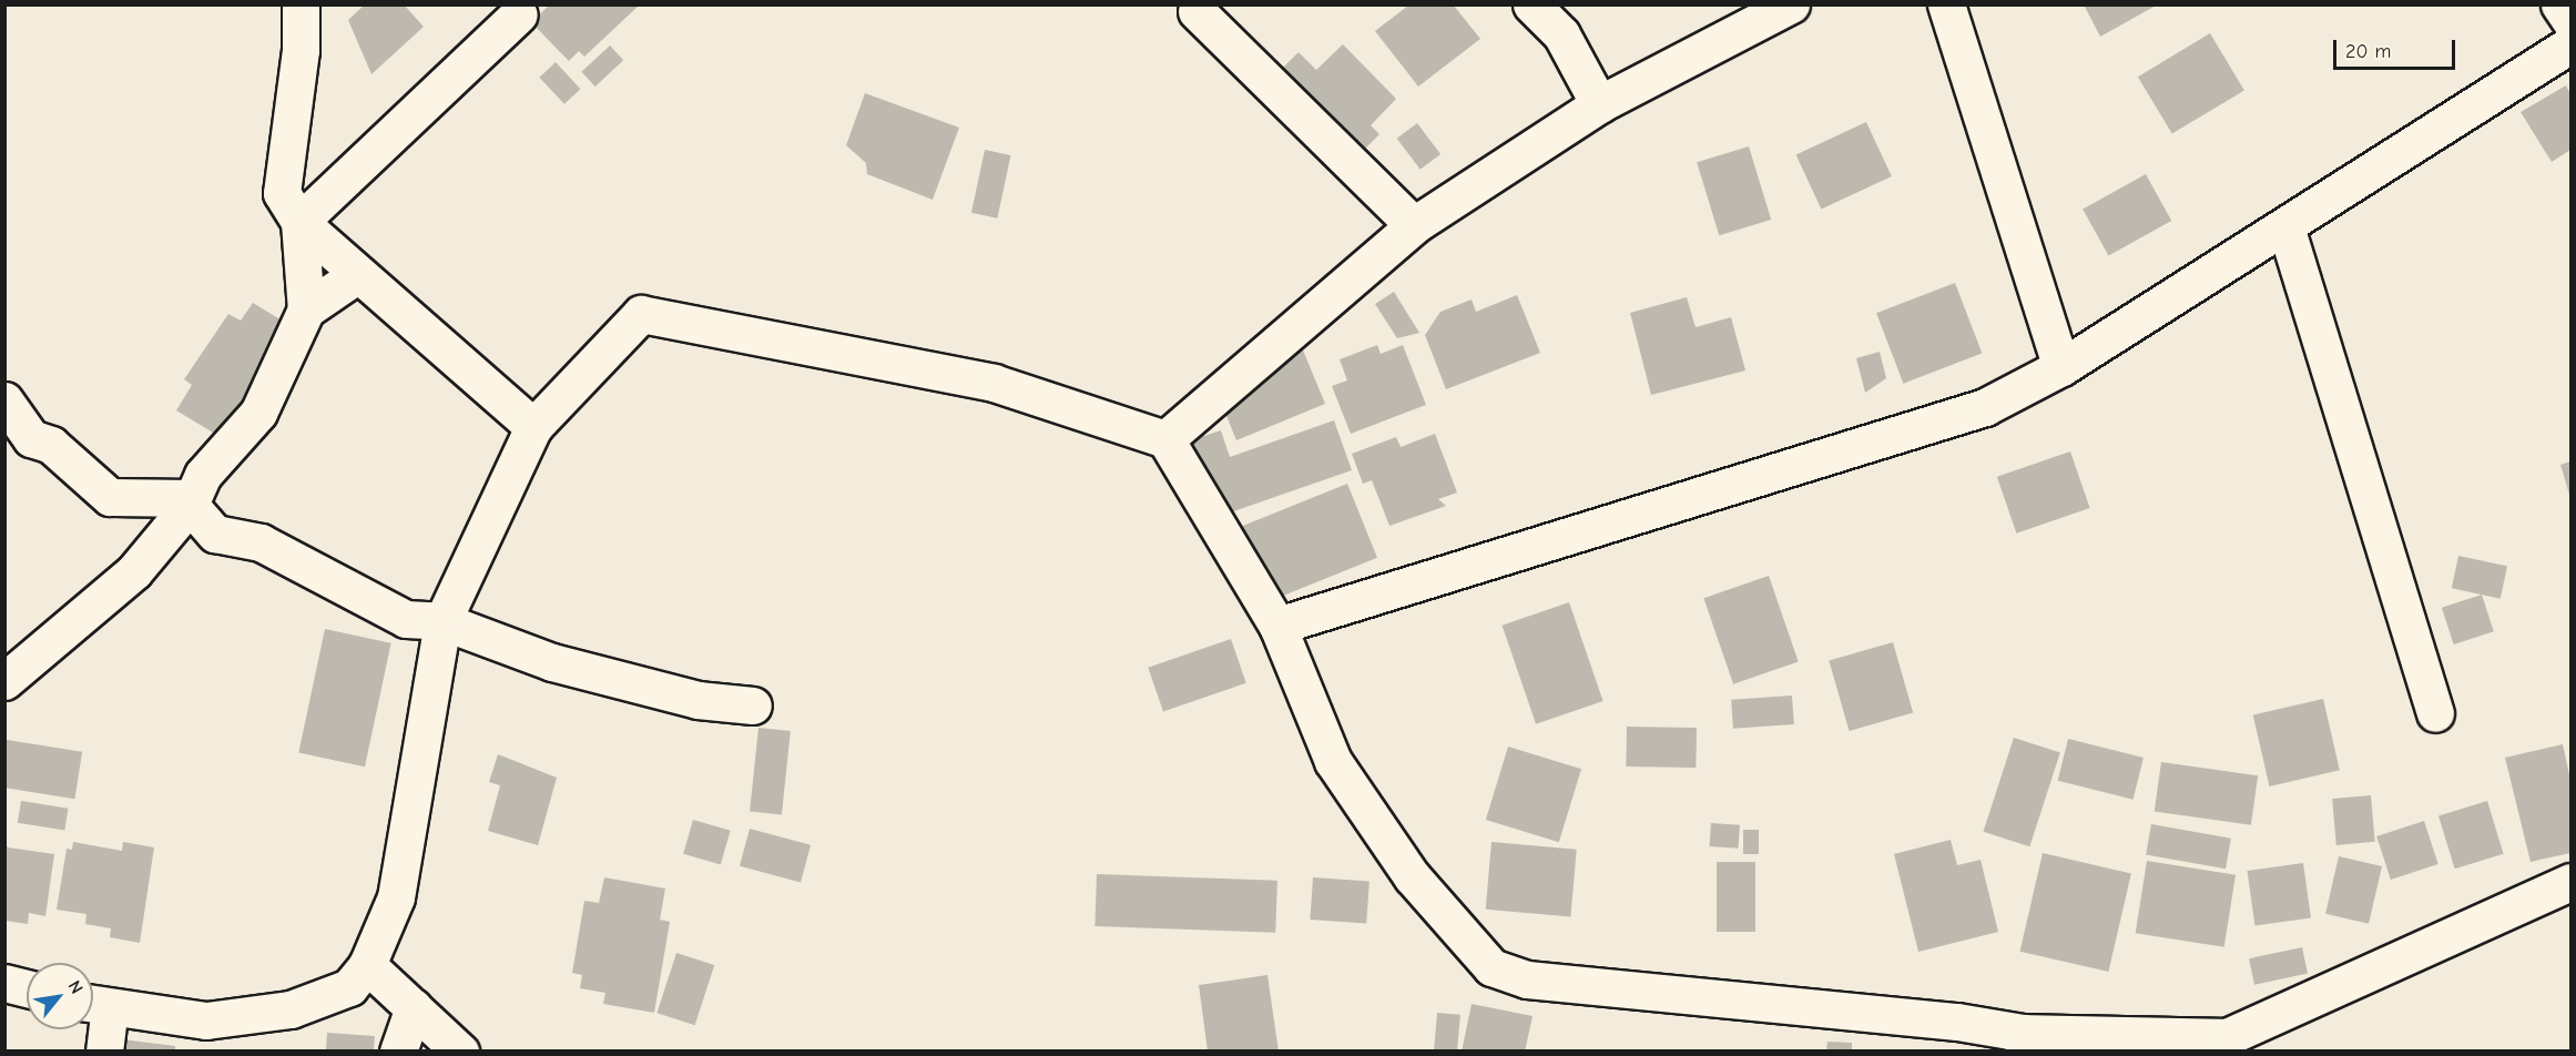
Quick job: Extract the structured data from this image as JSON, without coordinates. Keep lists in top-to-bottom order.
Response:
{
  "scale_bar": "20 m",
  "north": "top right"
}
